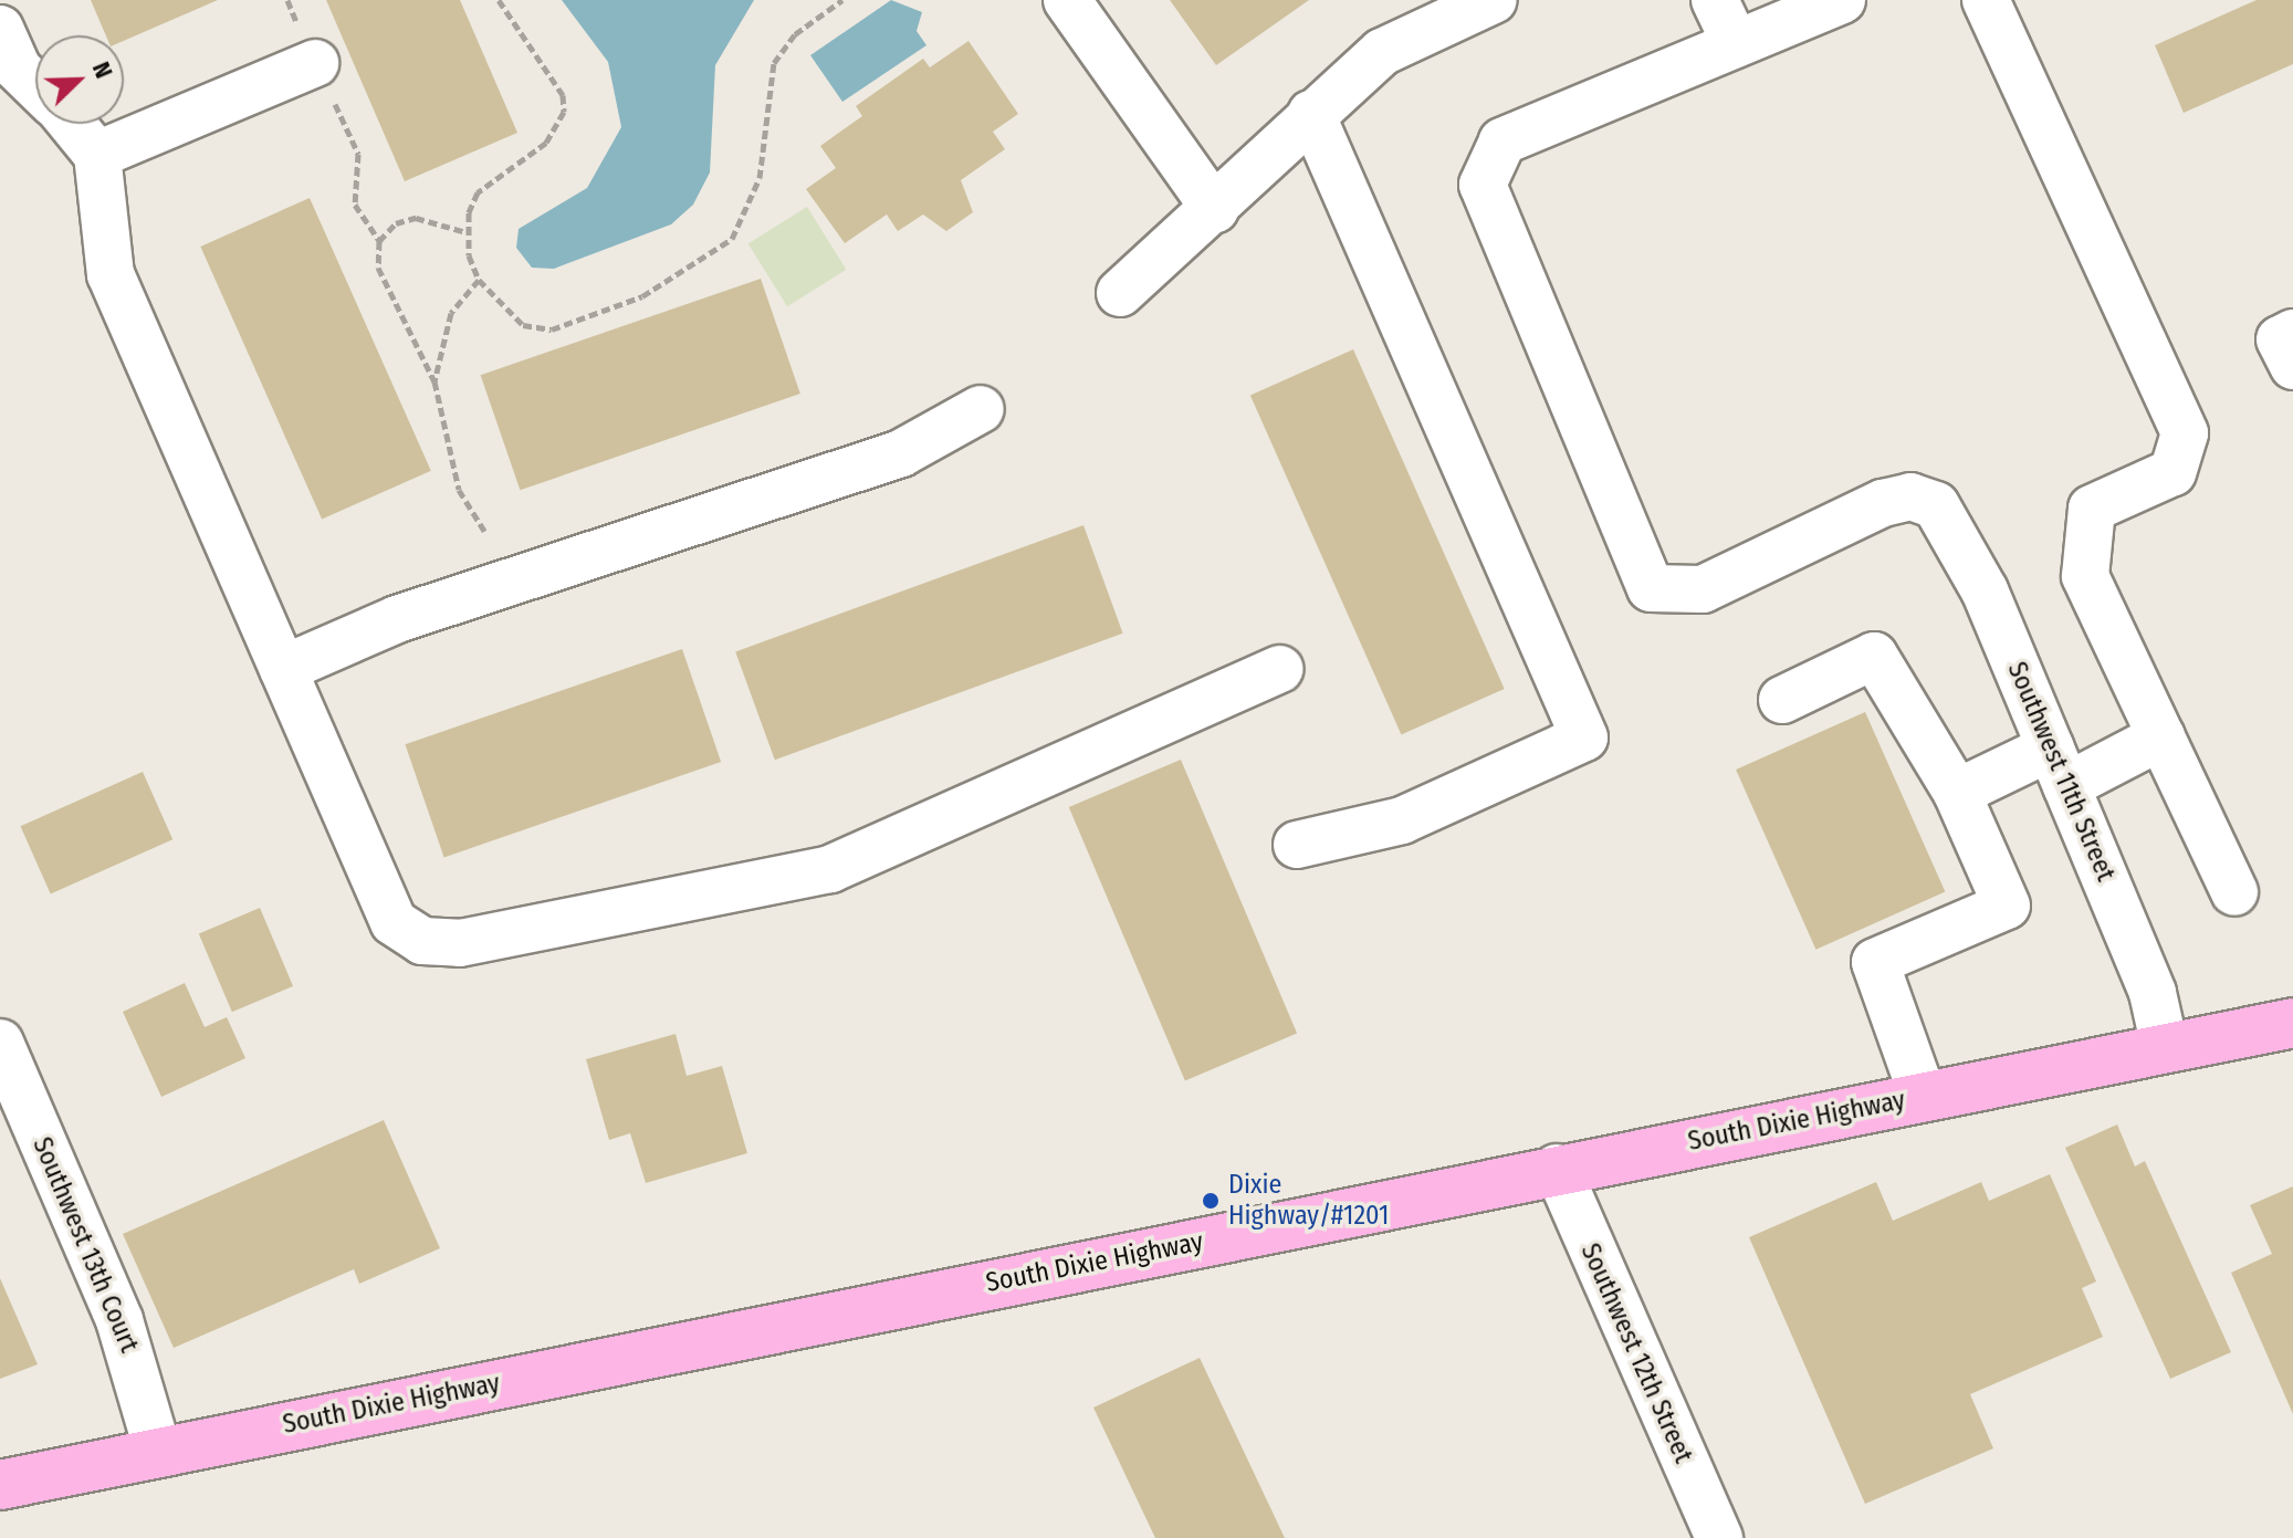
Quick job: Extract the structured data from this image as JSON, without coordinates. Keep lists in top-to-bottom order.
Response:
{
  "streets": {
    "main road": ["South Dixie Highway"],
    "street": ["Southwest 11th Street", "Southwest 13th Court", "Southwest 12th Street"]
  },
  "crossings": [
    ["Southwest 11th Street", "South Dixie Highway"],
    ["South Dixie Highway", "Southwest 13th Court"],
    ["South Dixie Highway", "Southwest 12th Street"]
  ],
  "places": ["Dixie Highway/#1201"],
  "north": "top right"
}
